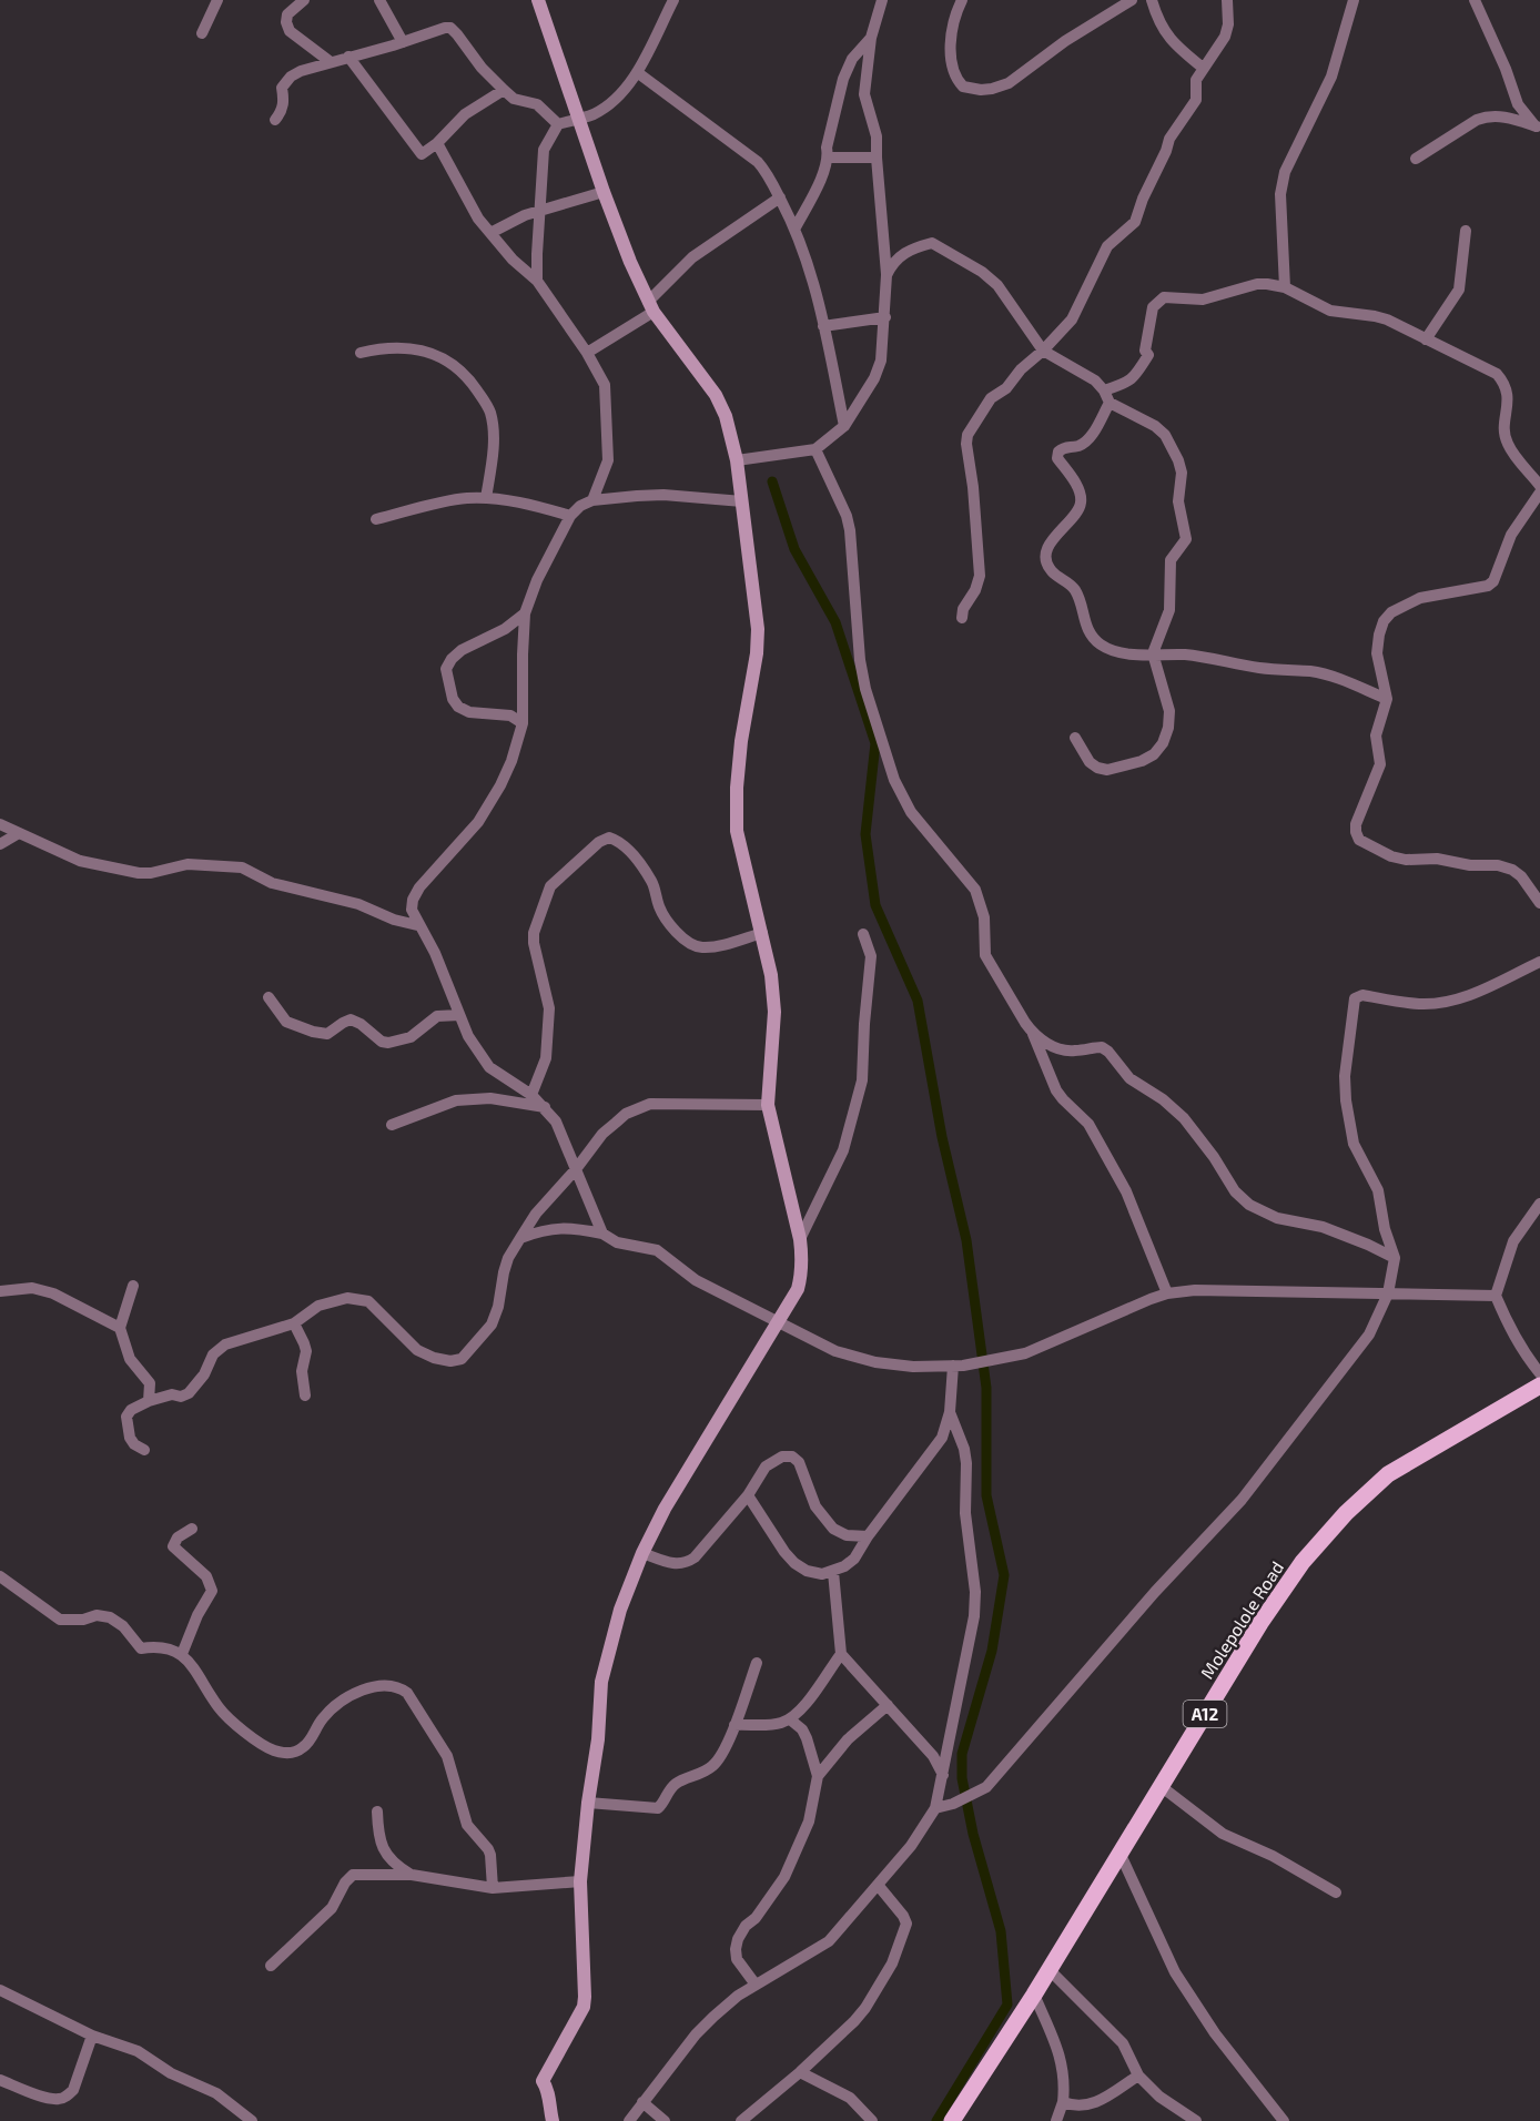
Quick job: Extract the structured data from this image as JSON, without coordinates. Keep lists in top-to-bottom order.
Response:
{
  "streets": {
    "main road": ["Molepolole Road", "A12"]
  }
}
